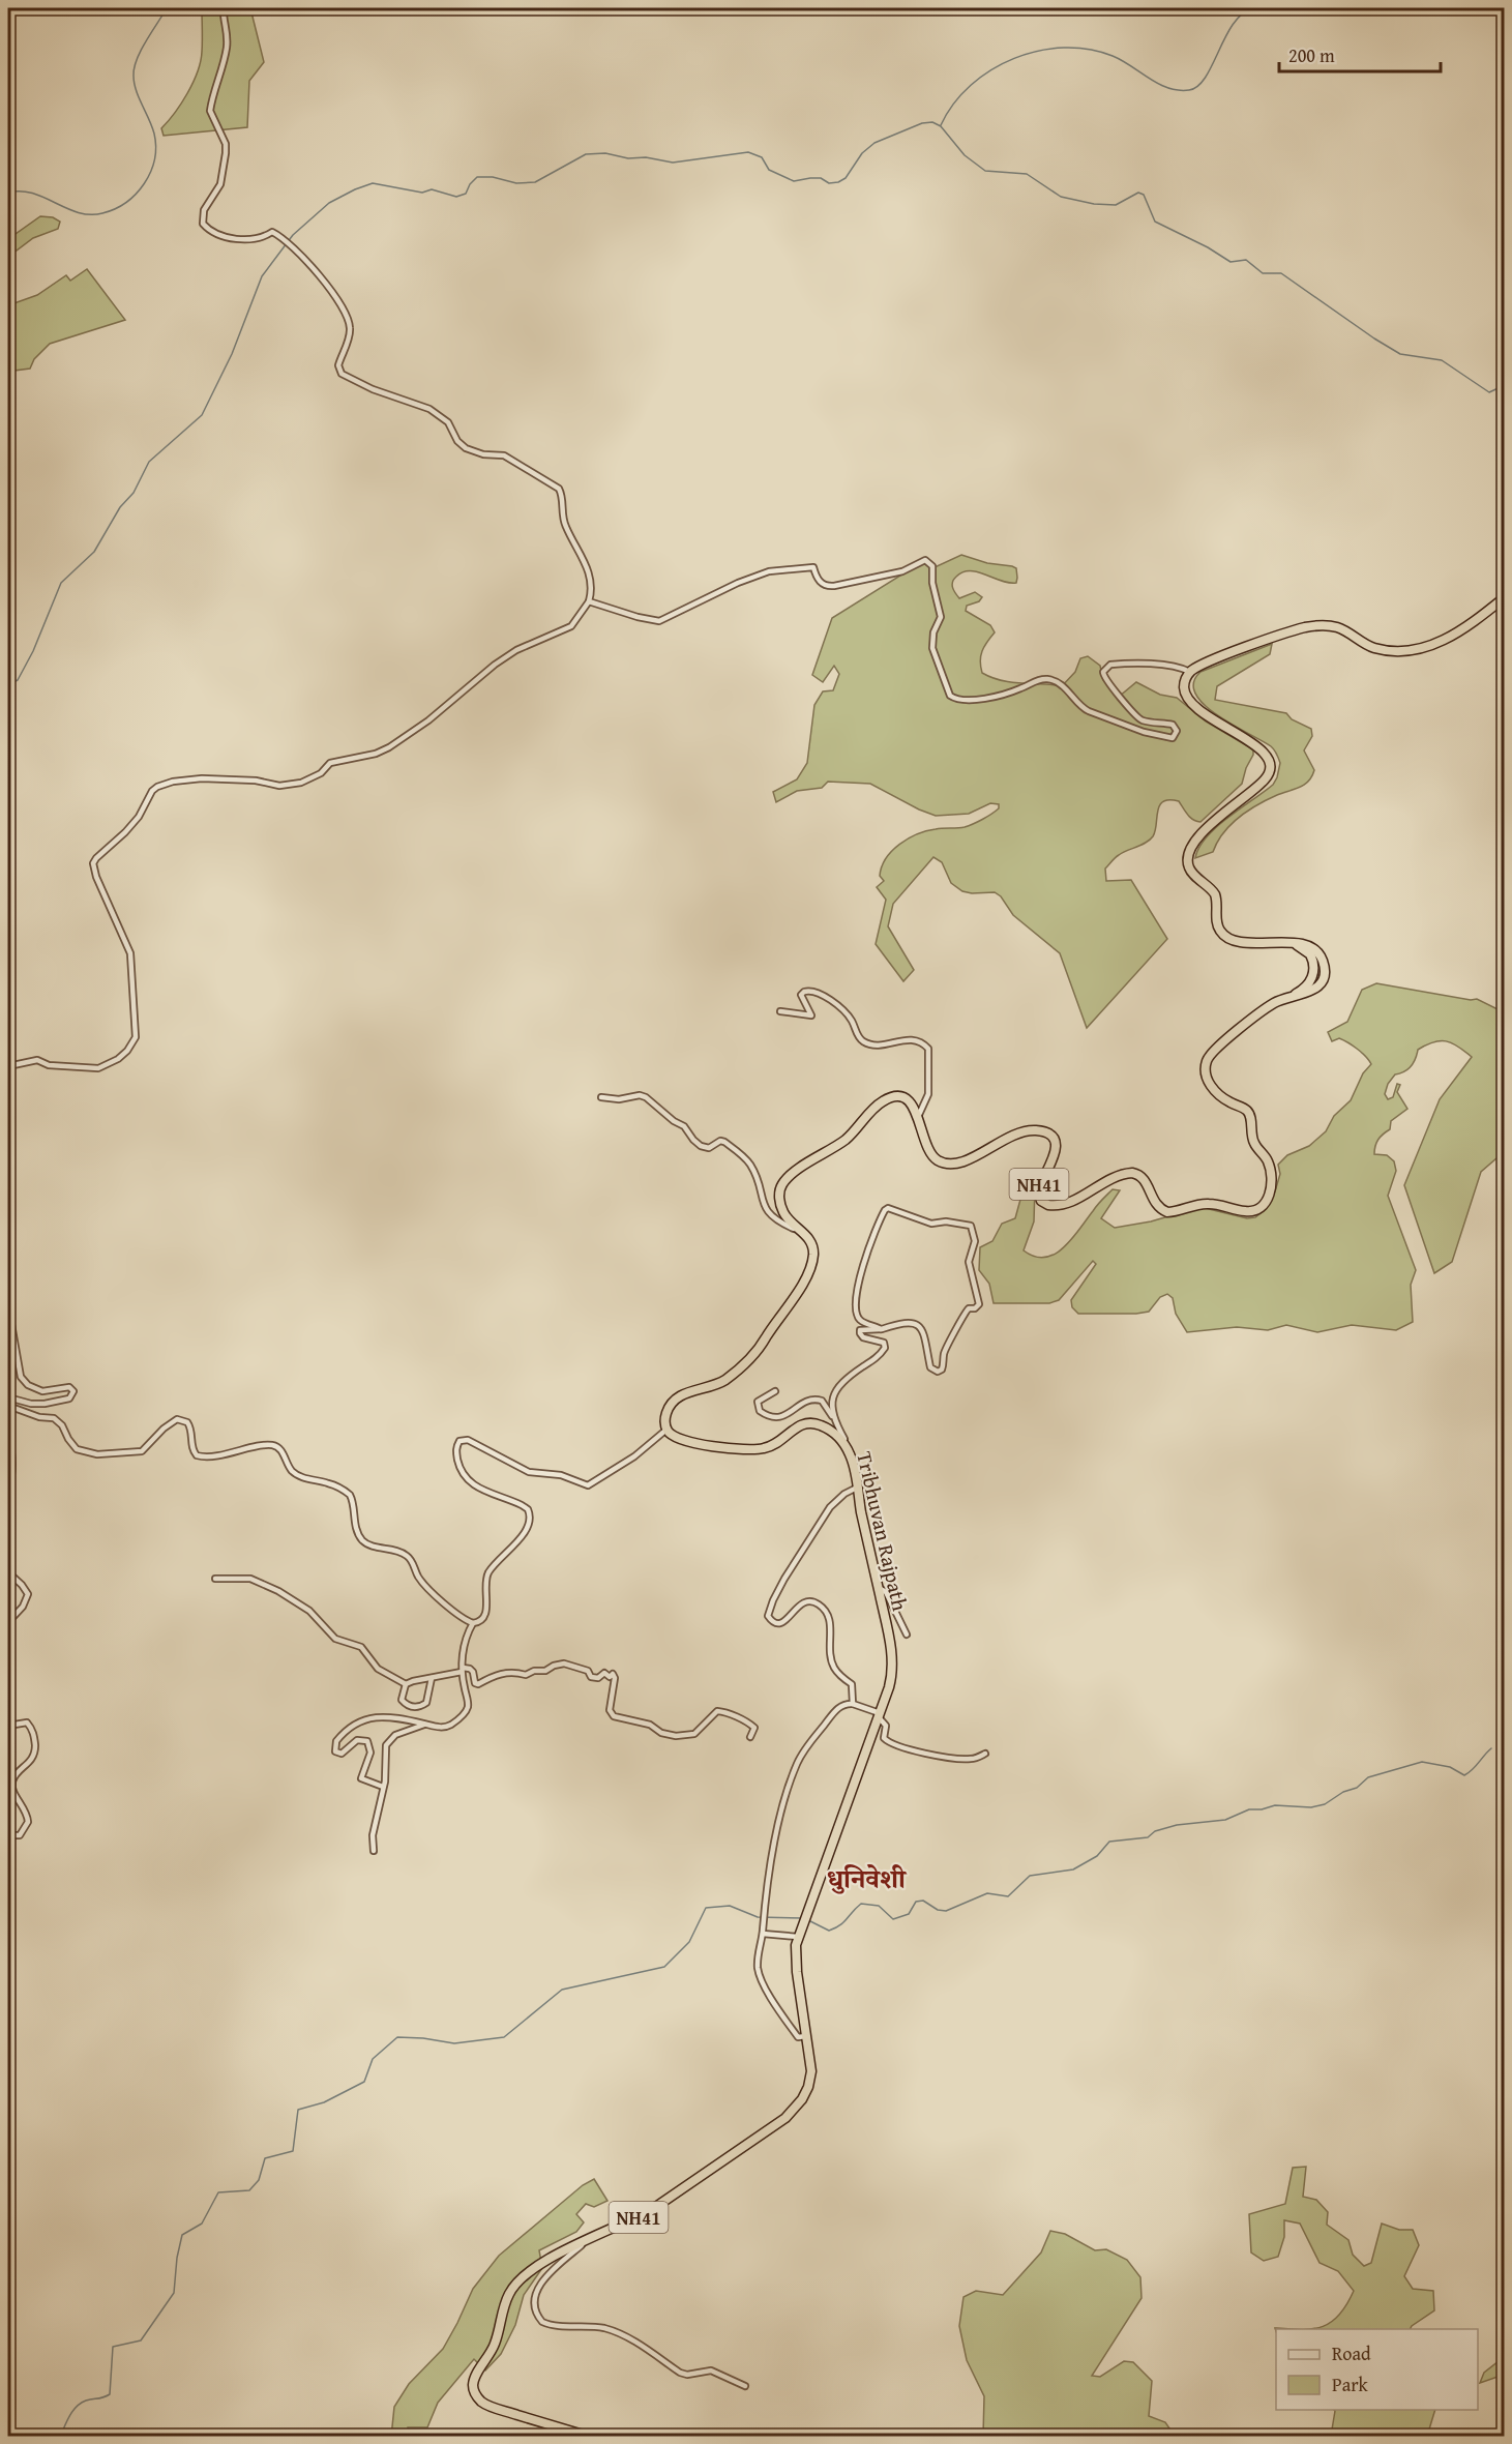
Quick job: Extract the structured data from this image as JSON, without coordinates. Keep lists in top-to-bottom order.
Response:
{
  "streets": {
    "highway": ["NH41", "Tribhuvan Rajpath"]
  },
  "crossings": [
    ["NH41", "Tribhuvan Rajpath"]
  ],
  "districts": ["धुनिवेशी"],
  "legend": ["Road", "Park"],
  "scale_bar": "200 m"
}
